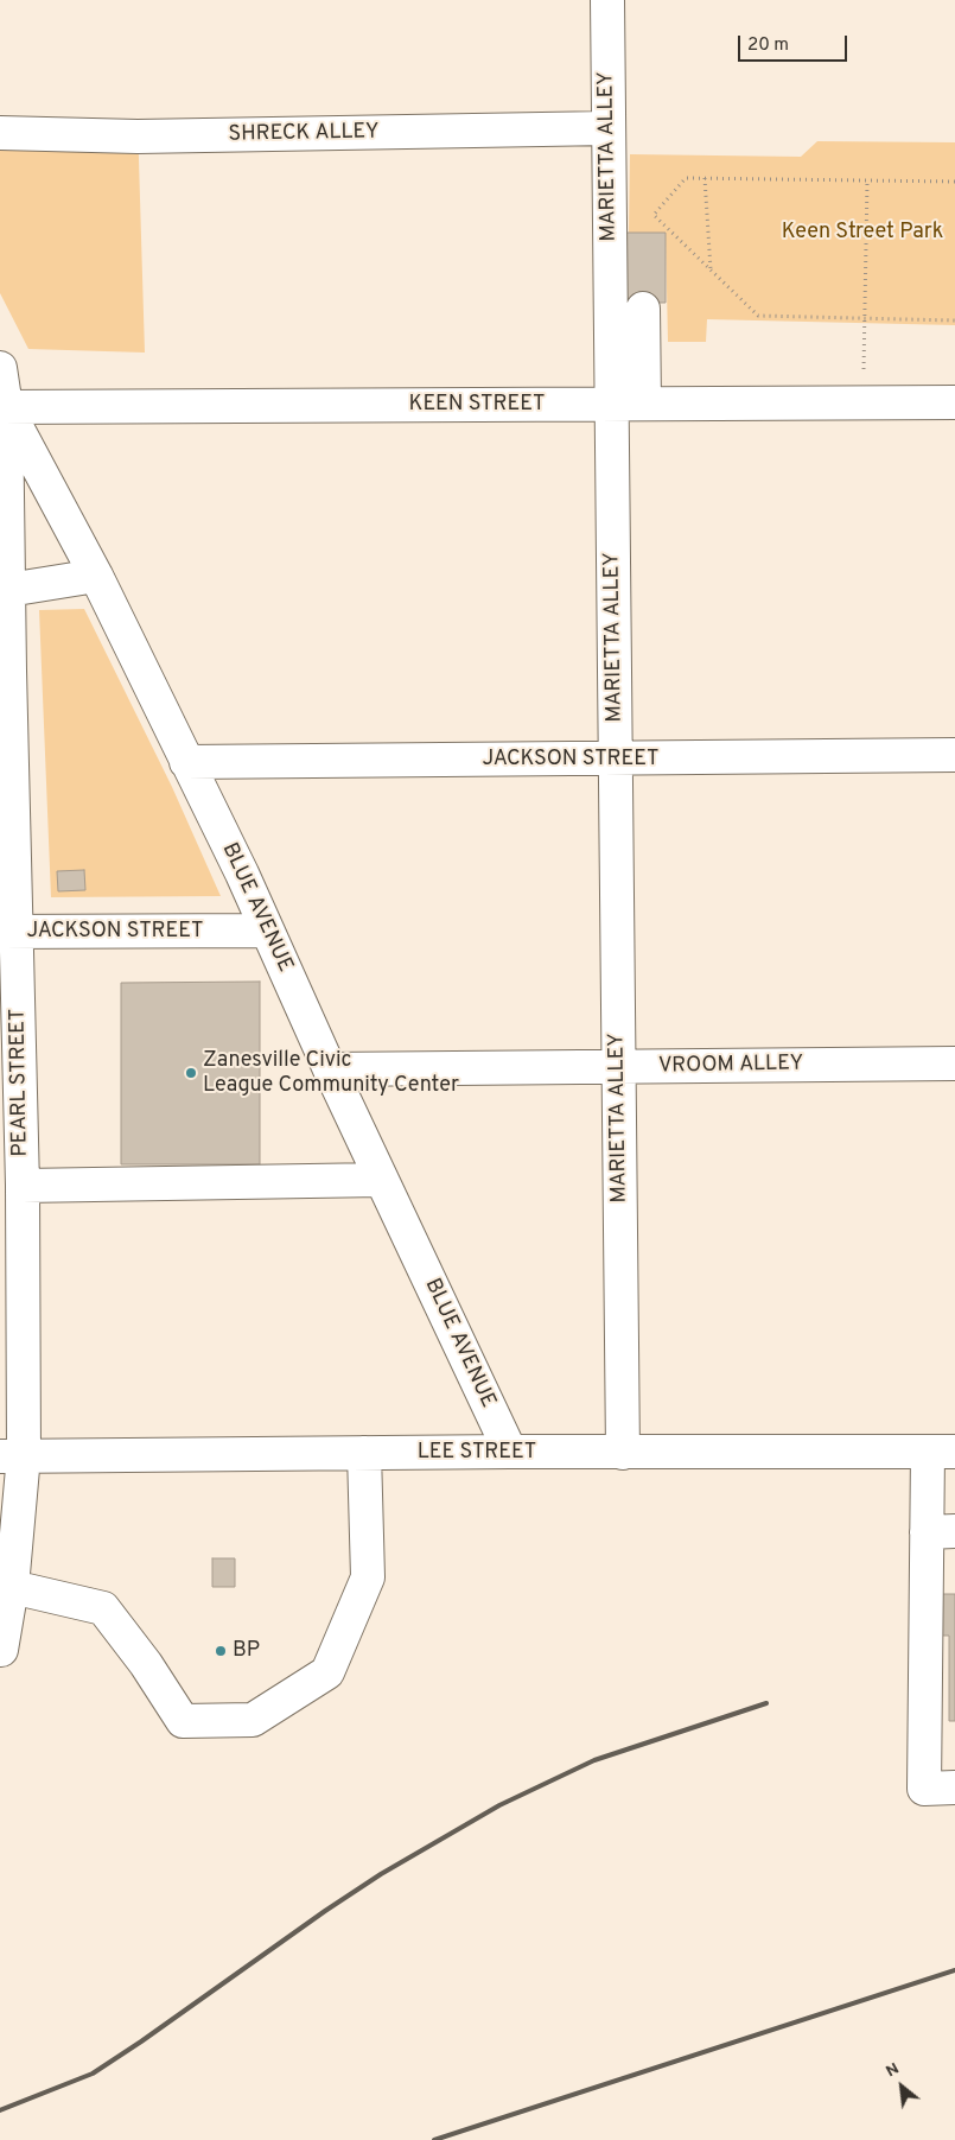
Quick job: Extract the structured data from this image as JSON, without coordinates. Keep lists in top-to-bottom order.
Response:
{
  "streets": {
    "street": [
      "SHRECK ALLEY",
      "MARIETTA ALLEY",
      "KEEN STREET",
      "JACKSON STREET",
      "BLUE AVENUE",
      "VROOM ALLEY",
      "PEARL STREET",
      "LEE STREET"
    ]
  },
  "crossings": [
    ["SHRECK ALLEY", "MARIETTA ALLEY"],
    ["MARIETTA ALLEY", "KEEN STREET"],
    ["MARIETTA ALLEY", "JACKSON STREET"],
    ["MARIETTA ALLEY", "VROOM ALLEY"],
    ["MARIETTA ALLEY", "LEE STREET"],
    ["KEEN STREET", "BLUE AVENUE"],
    ["KEEN STREET", "PEARL STREET"],
    ["JACKSON STREET", "BLUE AVENUE"],
    ["JACKSON STREET", "PEARL STREET"],
    ["BLUE AVENUE", "VROOM ALLEY"],
    ["BLUE AVENUE", "PEARL STREET"],
    ["BLUE AVENUE", "LEE STREET"],
    ["PEARL STREET", "LEE STREET"]
  ],
  "parks": ["Keen Street Park"],
  "places": ["Zanesville Civic League Community Center", "BP"],
  "scale_bar": "20 m",
  "north": "top left"
}
